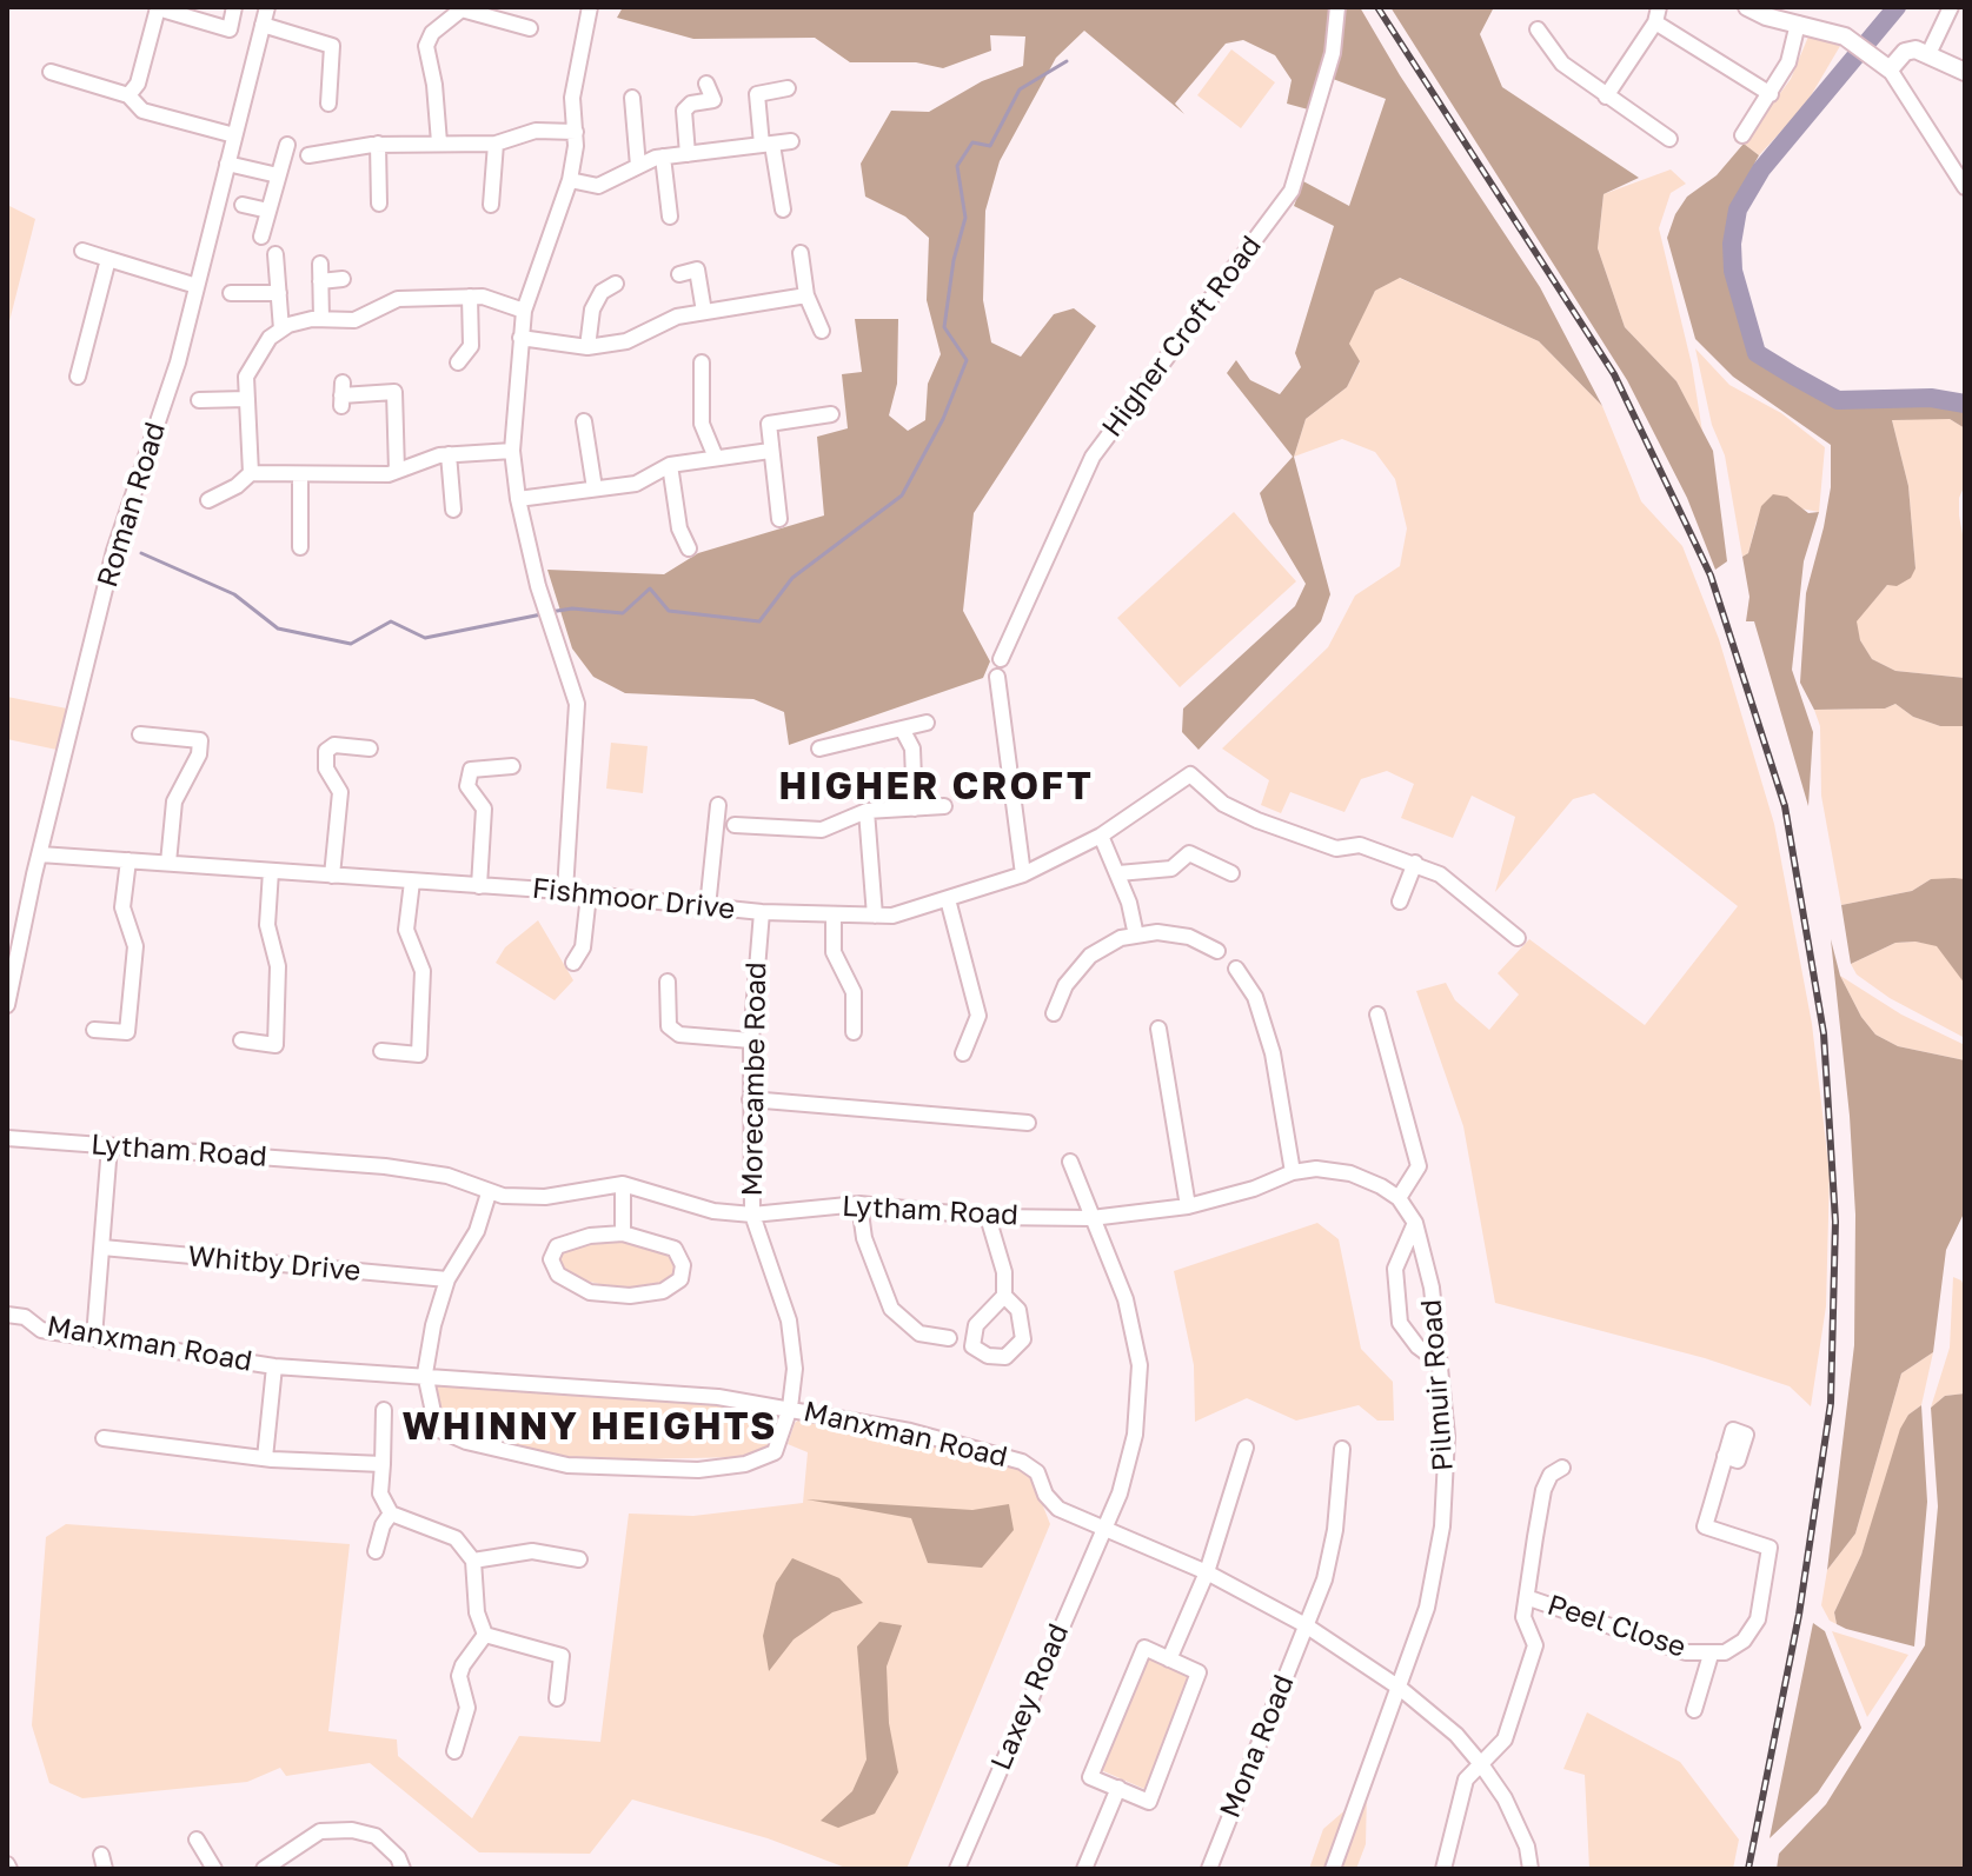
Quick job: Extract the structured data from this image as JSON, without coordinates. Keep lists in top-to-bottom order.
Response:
{
  "streets": {
    "street": [
      "Higher Croft Road",
      "Roman Road",
      "Fishmoor Drive",
      "Morecambe Road",
      "Lytham Road",
      "Whitby Drive",
      "Manxman Road",
      "Pilmuir Road",
      "Peel Close",
      "Laxey Road",
      "Mona Road"
    ]
  },
  "crossings": [
    ["Roman Road", "Fishmoor Drive"],
    ["Fishmoor Drive", "Morecambe Road"],
    ["Morecambe Road", "Lytham Road"],
    ["Morecambe Road", "Manxman Road"],
    ["Lytham Road", "Pilmuir Road"],
    ["Lytham Road", "Laxey Road"],
    ["Manxman Road", "Pilmuir Road"],
    ["Manxman Road", "Laxey Road"],
    ["Manxman Road", "Mona Road"]
  ],
  "districts": ["HIGHER CROFT", "WHINNY HEIGHTS"]
}
